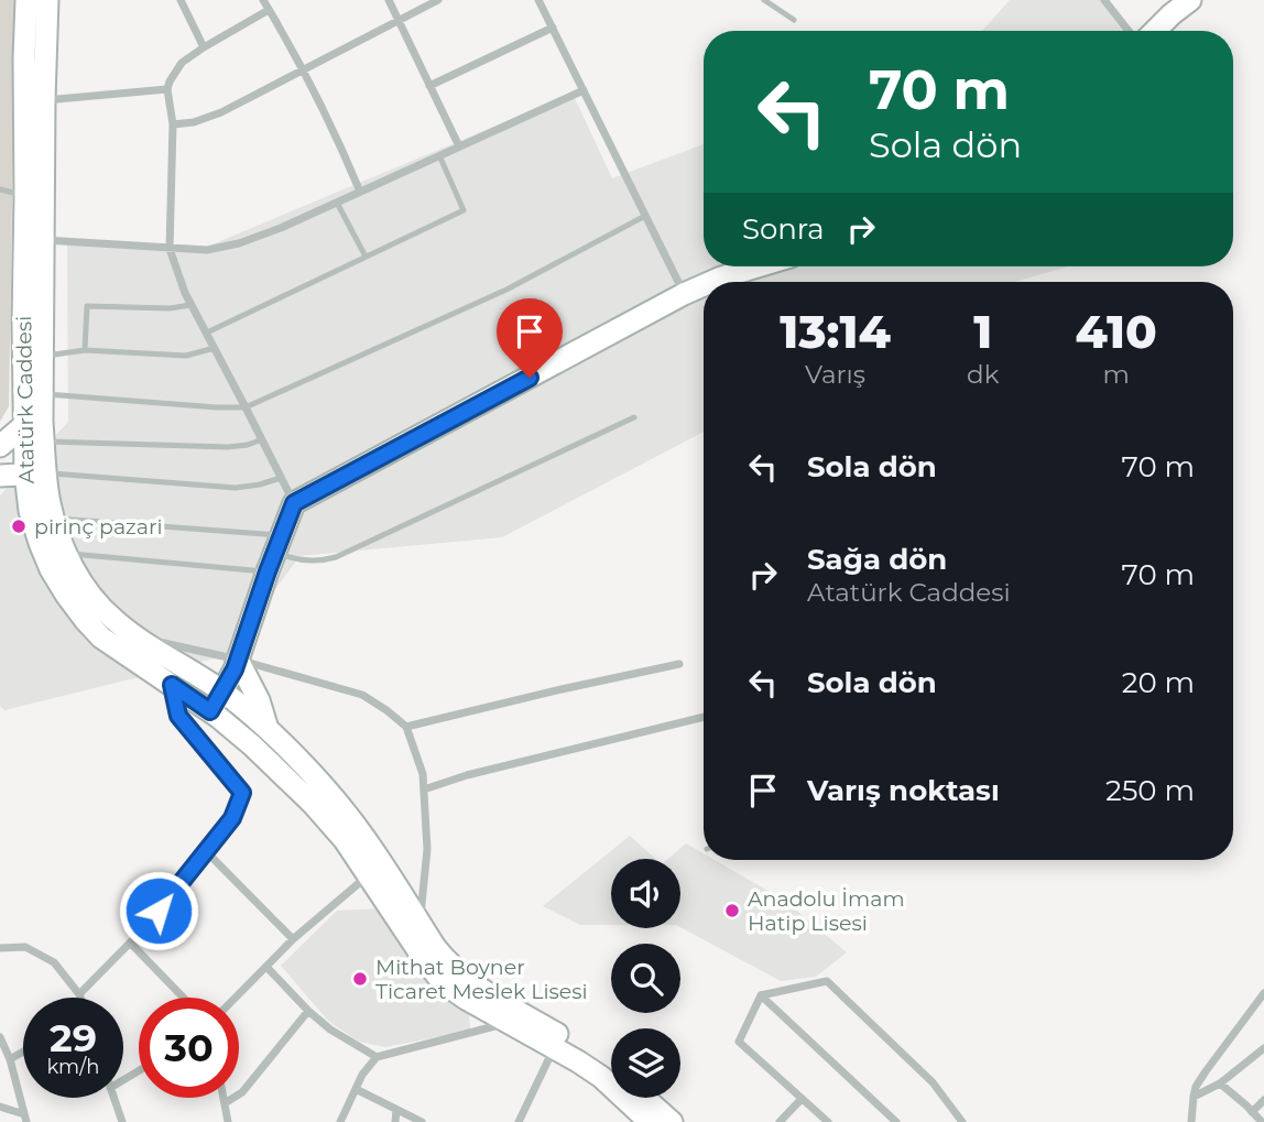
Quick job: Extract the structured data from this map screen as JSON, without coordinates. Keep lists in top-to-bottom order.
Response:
{
  "streets": {
    "main road": ["Atatürk Caddesi"]
  },
  "places": ["pirinç pazari", "Anadolu İmam Hatip Lisesi", "Mithat Boyner Ticaret Meslek Lisesi"],
  "page": {
    "turn": ["70 m", "Sola dön"],
    "then": "Sonra",
    "eta": [
      "13:14",
      "Varış",
      "1",
      "dk",
      "410",
      "m"
    ],
    "list": [
      {
        "name": "Sola dön",
        "value": "70 m"
      },
      {
        "name": "Sağa dön",
        "note": "Atatürk Caddesi",
        "value": "70 m"
      },
      {
        "name": "Sola dön",
        "value": "20 m"
      },
      {
        "name": "Varış noktası",
        "value": "250 m"
      }
    ],
    "speed": "29 km/h",
    "limit": "30"
  }
}
